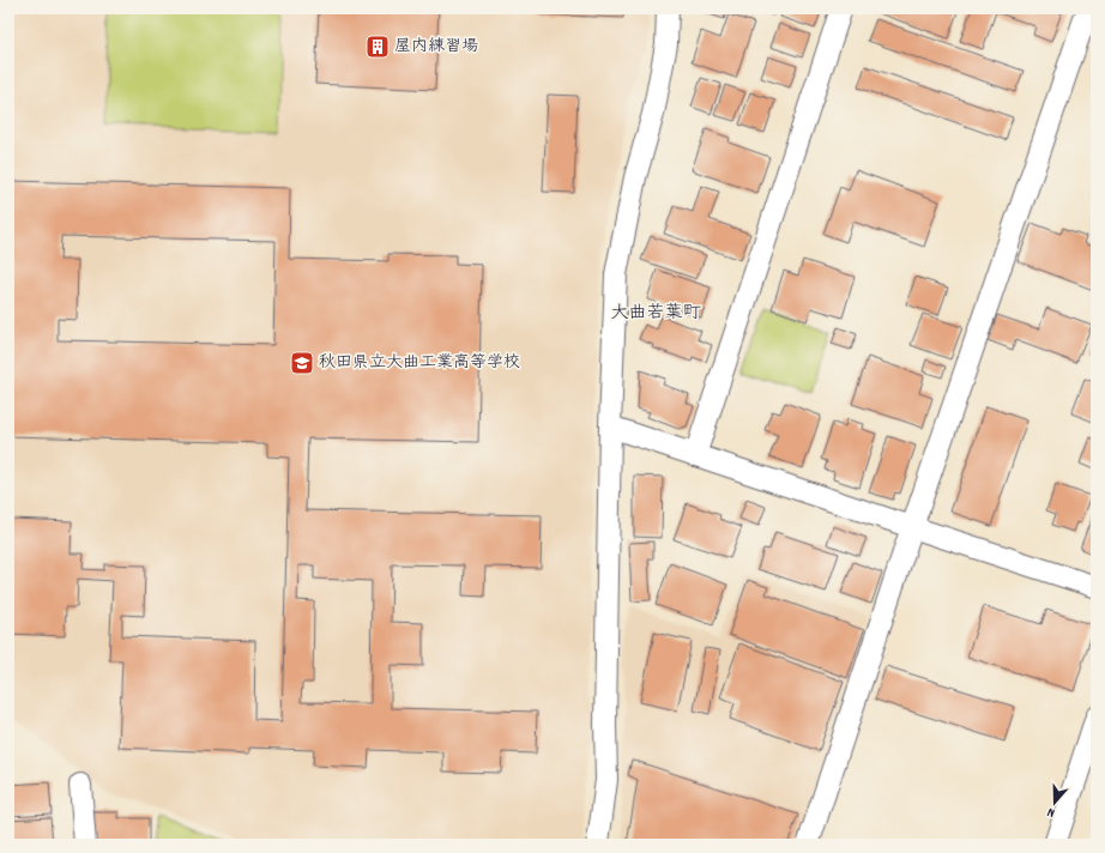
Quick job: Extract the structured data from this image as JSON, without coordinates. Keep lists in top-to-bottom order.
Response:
{
  "districts": ["大曲若葉町"],
  "places": {
    "building": ["屋内練習場"],
    "school or university": ["秋田県立大曲工業高等学校"]
  },
  "north": "bottom"
}
